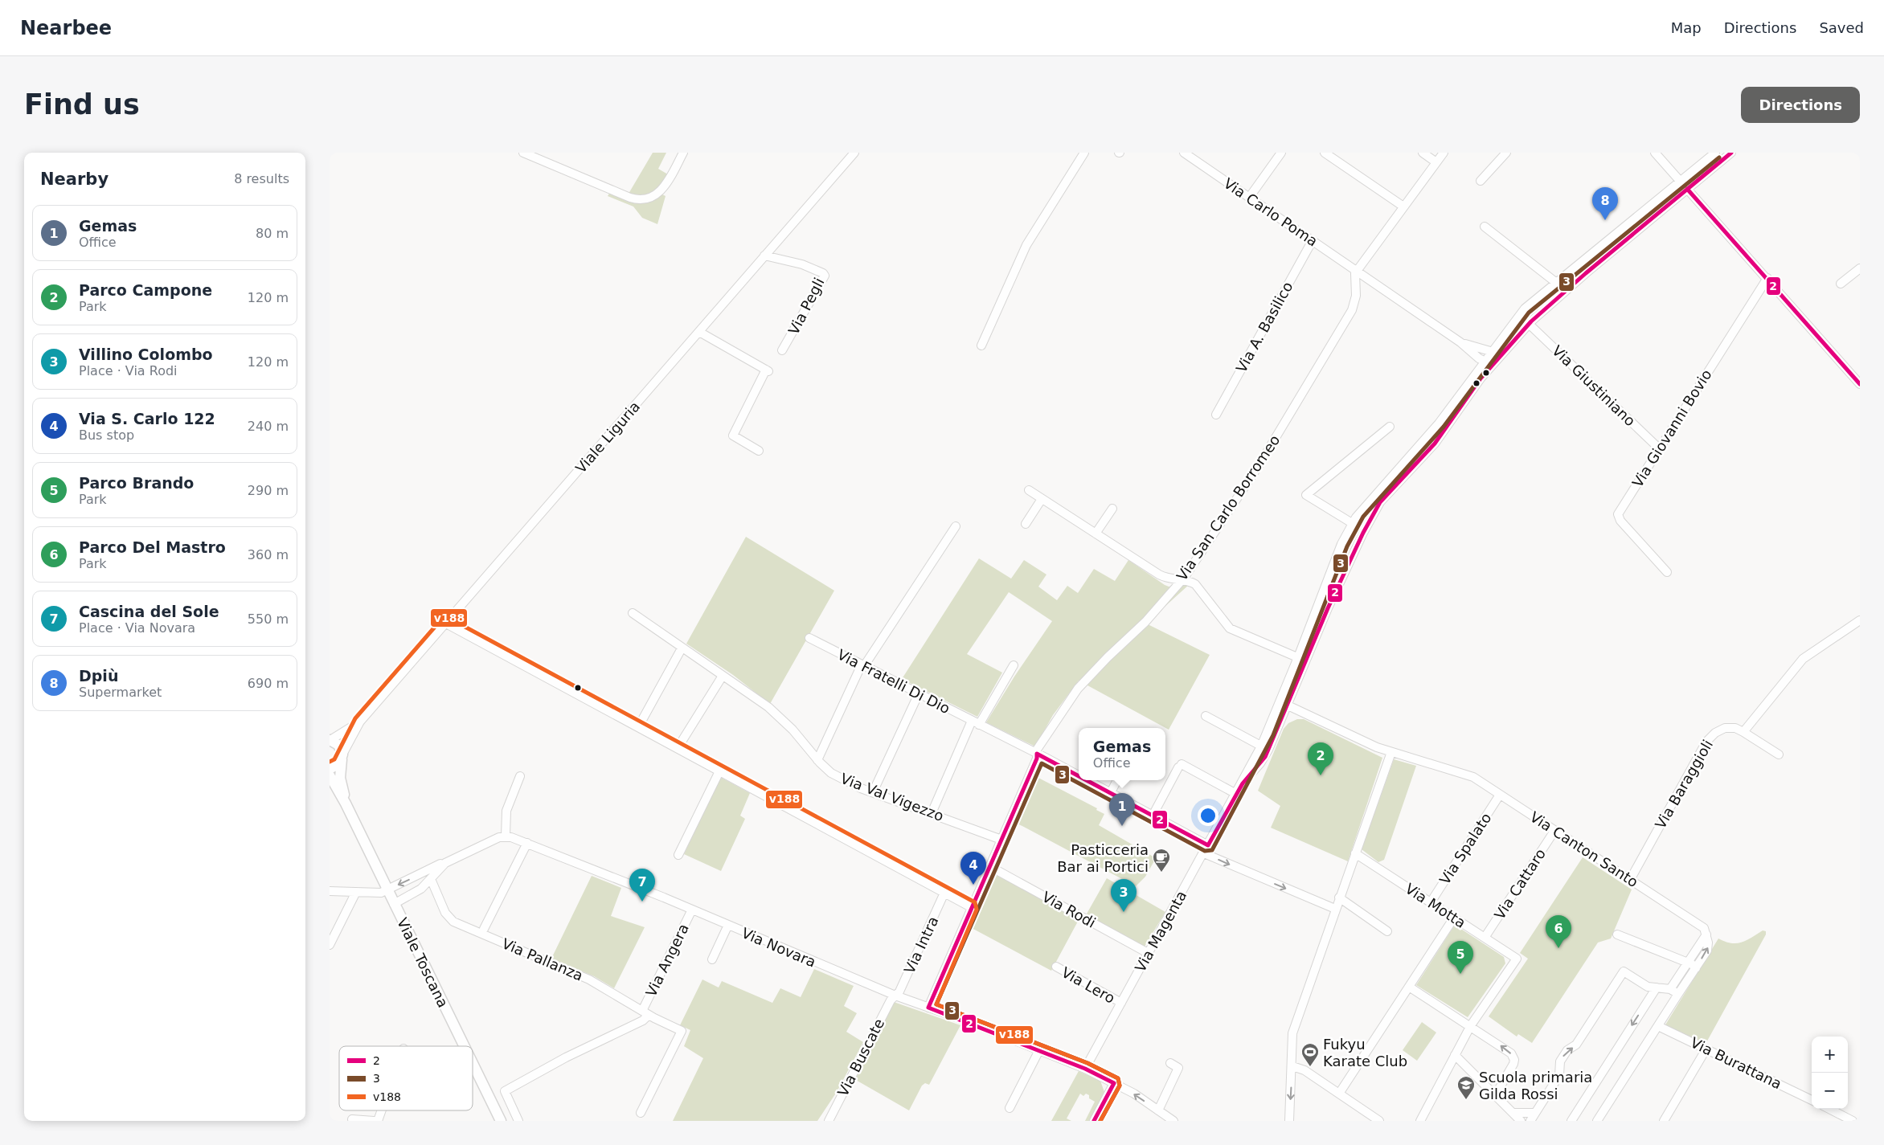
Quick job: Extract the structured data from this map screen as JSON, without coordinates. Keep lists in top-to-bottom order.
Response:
{
  "streets": {
    "street": [
      "Via Carlo Poma",
      "Via Pegli",
      "Via A. Basilico",
      "Via Giustiniano",
      "Via Giovanni Bovio",
      "Viale Liguria",
      "Via San Carlo Borromeo",
      "Via Fratelli Di Dio",
      "Via Baraggioli",
      "Via Val Vigezzo",
      "Via Spalato",
      "Via Canton Santo",
      "Via Cattaro",
      "Via Motta",
      "Via Rodi",
      "Via Magenta",
      "Via Intra",
      "Via Novara",
      "Via Pallanza",
      "Via Angera",
      "Viale Toscana",
      "Via Lero",
      "Via Buscate",
      "Via Burattana"
    ]
  },
  "crossings": [
    ["Via Carlo Poma", "Via A. Basilico"],
    ["Via Carlo Poma", "Via San Carlo Borromeo"],
    ["Via Pegli", "Viale Liguria"],
    ["Via Giustiniano", "Via Giovanni Bovio"],
    ["Via Giustiniano", "Via Magenta"],
    ["Viale Liguria", "Viale Toscana"],
    ["Via San Carlo Borromeo", "Via Fratelli Di Dio"],
    ["Via San Carlo Borromeo", "Via Val Vigezzo"],
    ["Via San Carlo Borromeo", "Via Rodi"],
    ["Via San Carlo Borromeo", "Via Novara"],
    ["Via Fratelli Di Dio", "Via Magenta"],
    ["Via Baraggioli", "Via Canton Santo"],
    ["Via Spalato", "Via Canton Santo"],
    ["Via Spalato", "Via Motta"],
    ["Via Canton Santo", "Via Cattaro"],
    ["Via Canton Santo", "Via Magenta"],
    ["Via Cattaro", "Via Motta"],
    ["Via Rodi", "Via Magenta"],
    ["Via Magenta", "Via Novara"],
    ["Via Magenta", "Via Lero"],
    ["Via Intra", "Via Novara"],
    ["Via Intra", "Via Buscate"],
    ["Via Novara", "Via Angera"],
    ["Via Novara", "Via Buscate"],
    ["Via Pallanza", "Via Angera"]
  ],
  "places": {
    "cafe": ["Pasticceria Bar ai Portici"],
    "sports": ["Fukyu Karate Club"],
    "school or university": ["Scuola primaria Gilda Rossi"]
  },
  "lines": ["transit line 2", "transit line 3", "transit line v188"],
  "legend": ["2", "3", "v188"],
  "page": {
    "header": "Nearbee",
    "nav": ["Map", "Directions", "Saved"],
    "buttons": "Directions",
    "title": "Find us",
    "heading": ["Nearby", "8 results"],
    "pins": [
      "8",
      "2",
      "1",
      "4",
      "7",
      "3",
      "6",
      "5"
    ],
    "list": [
      {
        "mark": "1",
        "name": "Gemas",
        "note": "Office",
        "value": "80 m"
      },
      {
        "mark": "2",
        "name": "Parco Campone",
        "note": "Park",
        "value": "120 m"
      },
      {
        "mark": "3",
        "name": "Villino Colombo",
        "note": "Place · Via Rodi",
        "value": "120 m"
      },
      {
        "mark": "4",
        "name": "Via S. Carlo 122",
        "note": "Bus stop",
        "value": "240 m"
      },
      {
        "mark": "5",
        "name": "Parco Brando",
        "note": "Park",
        "value": "290 m"
      },
      {
        "mark": "6",
        "name": "Parco Del Mastro",
        "note": "Park",
        "value": "360 m"
      },
      {
        "mark": "7",
        "name": "Cascina del Sole",
        "note": "Place · Via Novara",
        "value": "550 m"
      },
      {
        "mark": "8",
        "name": "Dpiù",
        "note": "Supermarket",
        "value": "690 m"
      }
    ],
    "popup": ["Gemas", "Office"],
    "map_buttons": ["+", "−"]
  }
}
